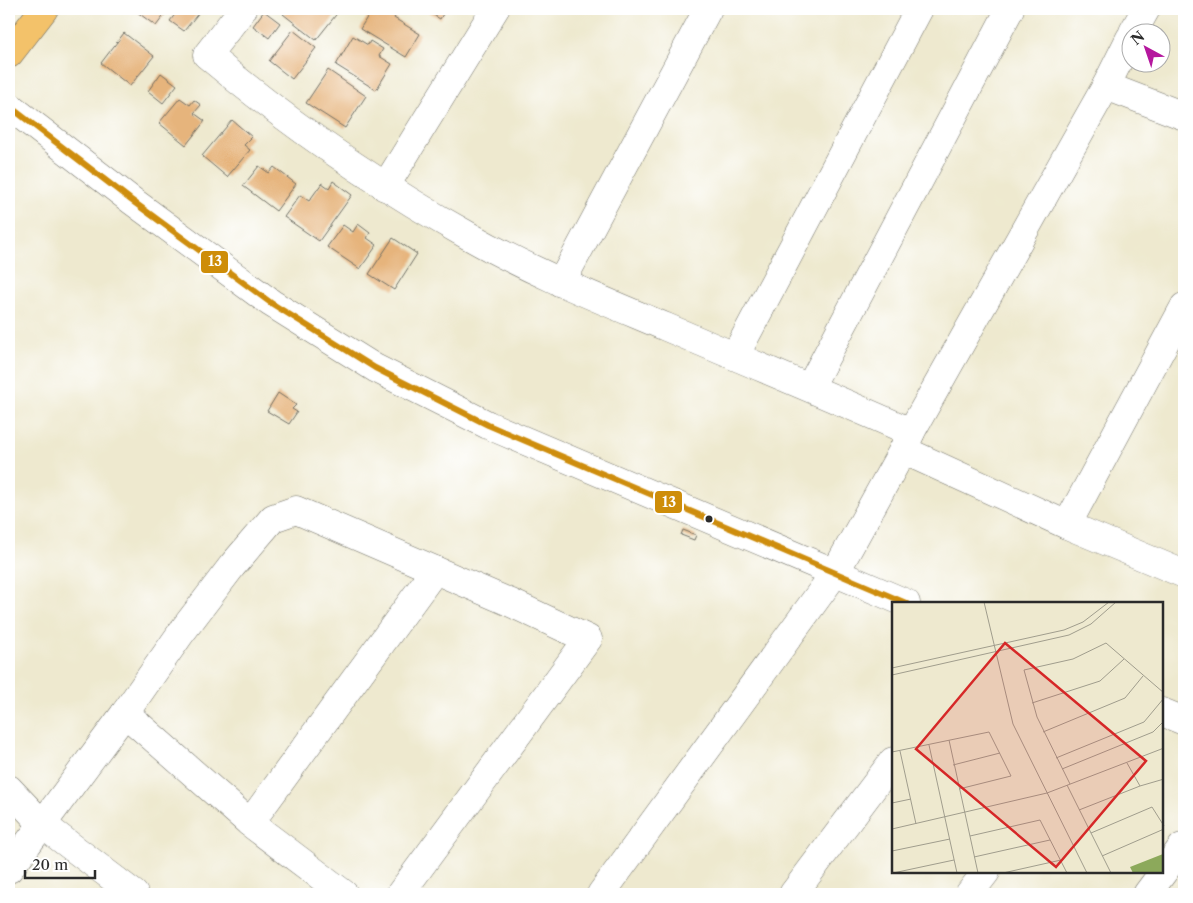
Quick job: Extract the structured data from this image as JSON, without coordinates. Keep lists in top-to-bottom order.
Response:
{
  "lines": ["transit line 13"],
  "scale_bar": "20 m",
  "north": "top left"
}
